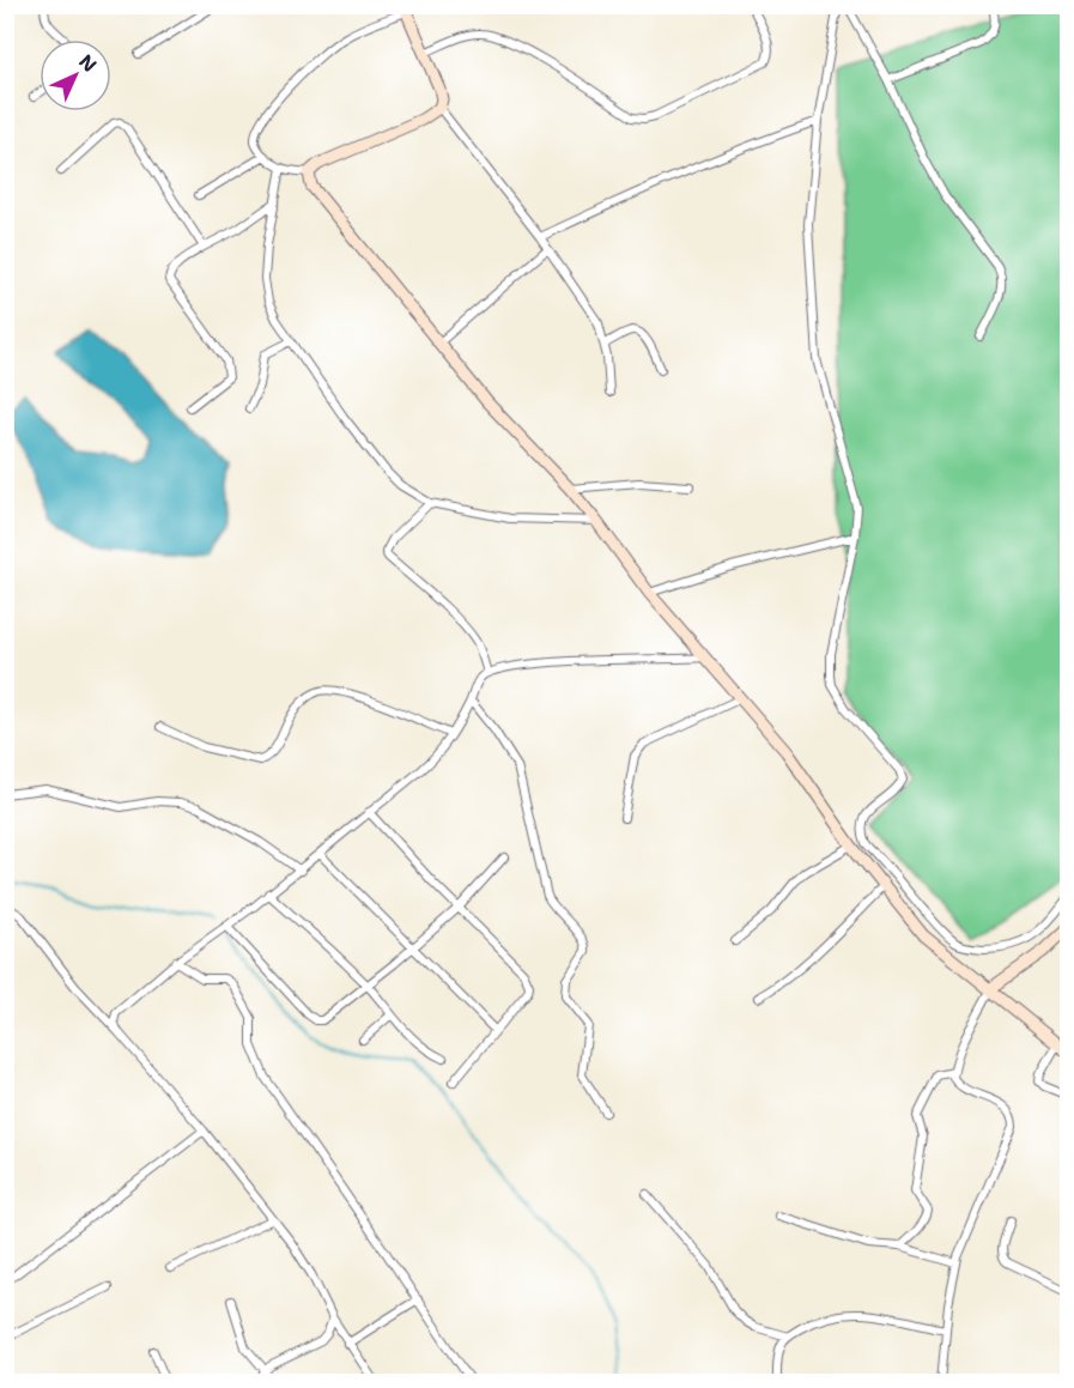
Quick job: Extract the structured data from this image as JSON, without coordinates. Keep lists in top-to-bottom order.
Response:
{
  "north": "top right"
}
